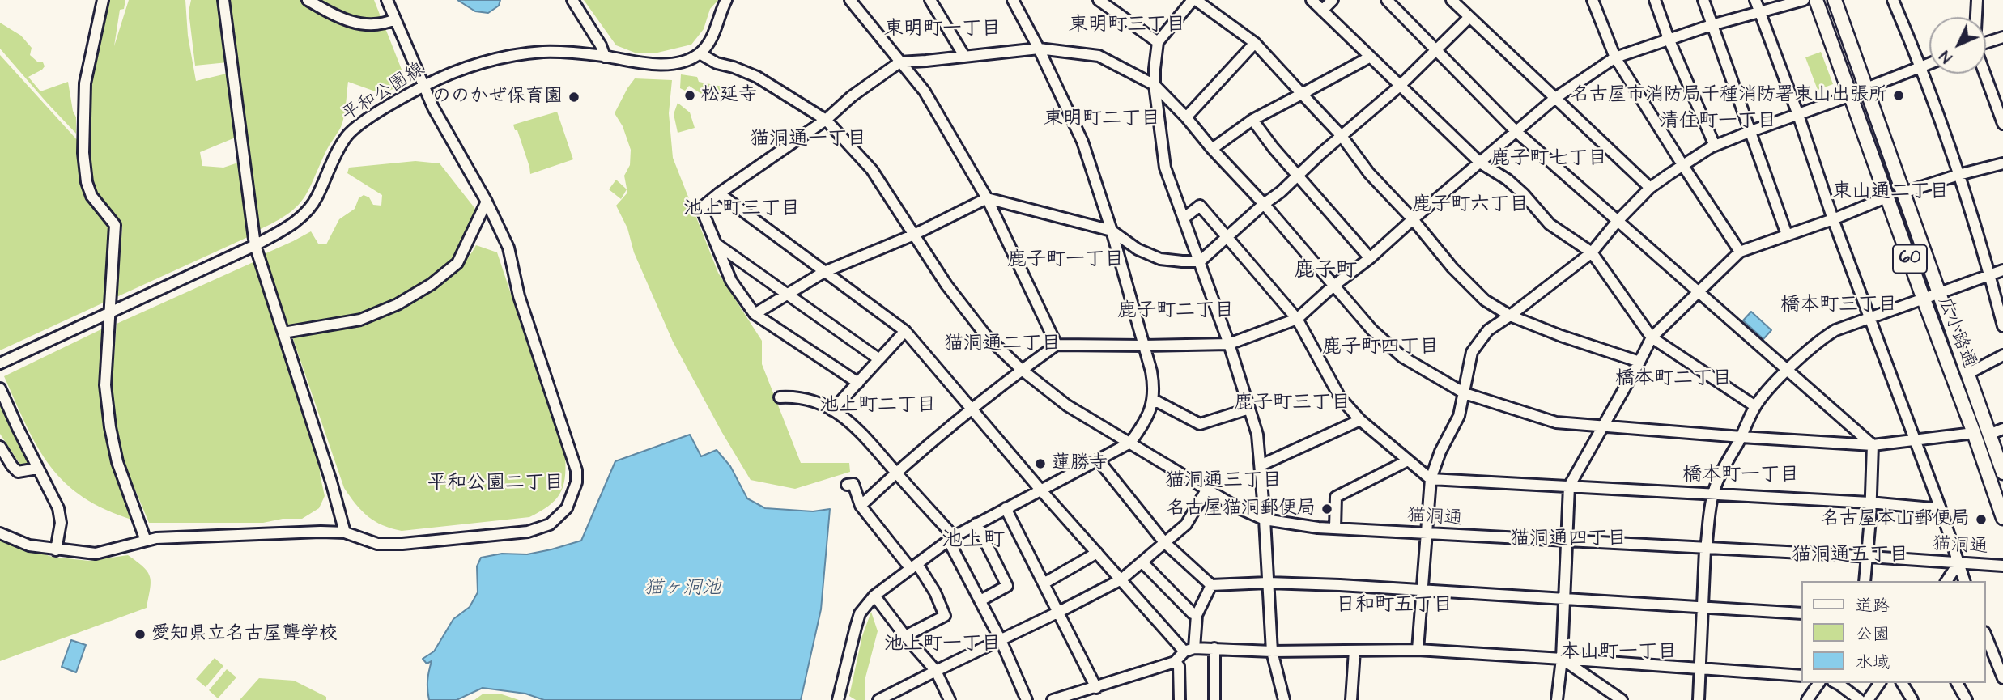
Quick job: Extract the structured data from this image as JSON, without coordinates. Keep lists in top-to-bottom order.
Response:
{
  "streets": {
    "main road": ["60", "広小路通"],
    "street": ["平和公園線", "猫洞通"]
  },
  "crossings": [
    ["平和公園線", "猫洞通"]
  ],
  "districts": [
    "東明町三丁目",
    "東明町一丁目",
    "東明町二丁目",
    "清住町一丁目",
    "猫洞通一丁目",
    "鹿子町七丁目",
    "東山通二丁目",
    "鹿子町六丁目",
    "池上町三丁目",
    "鹿子町一丁目",
    "鹿子町",
    "橋本町三丁目",
    "鹿子町二丁目",
    "猫洞通二丁目",
    "鹿子町四丁目",
    "橋本町二丁目",
    "鹿子町三丁目",
    "池上町二丁目",
    "橋本町一丁目",
    "猫洞通三丁目",
    "平和公園二丁目",
    "猫洞通四丁目",
    "池上町",
    "猫洞通五丁目",
    "日和町五丁目",
    "池上町一丁目",
    "本山町一丁目"
  ],
  "water": ["猫ヶ洞池"],
  "places": [
    "松延寺",
    "名古屋市消防局千種消防署東山出張所",
    "ののかぜ保育園",
    "蓮勝寺",
    "名古屋猫洞郵便局",
    "名古屋本山郵便局",
    "愛知県立名古屋聾学校"
  ],
  "legend": ["道路", "公園", "水域"],
  "north": "bottom left"
}
